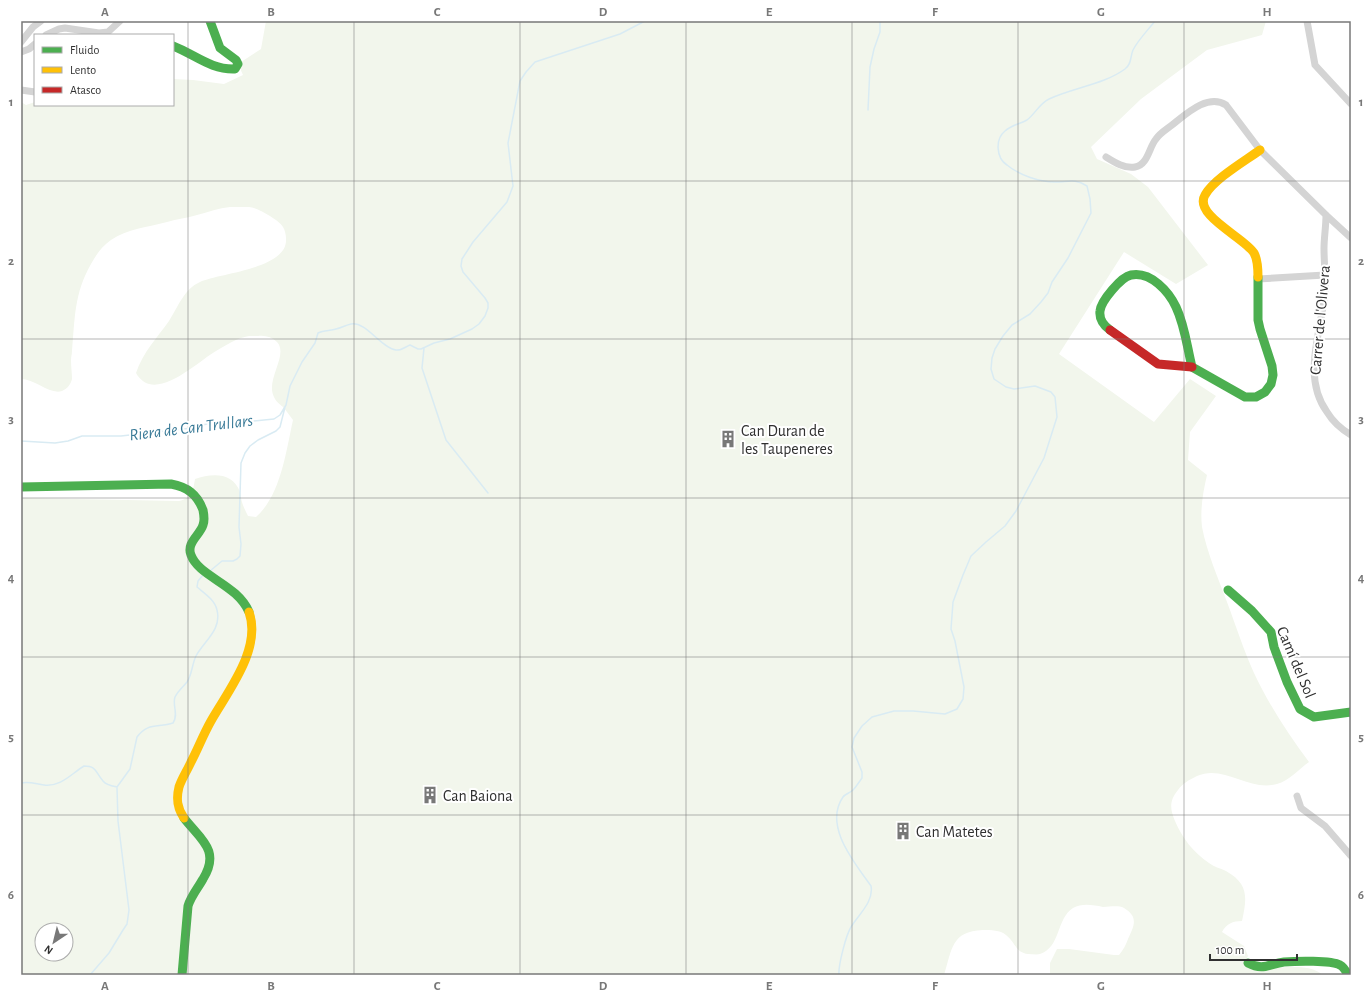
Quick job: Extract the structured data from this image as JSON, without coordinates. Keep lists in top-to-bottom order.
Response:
{
  "streets": {
    "street": ["Carrer de l'Olivera", "Camí del Sol"]
  },
  "water": ["Riera de Can Trullars"],
  "places": {
    "building": ["Can Duran de les Taupeneres", "Can Baiona", "Can Matetes"]
  },
  "legend": ["Fluido", "Lento", "Atasco"],
  "scale_bar": "100 m",
  "north": "bottom left",
  "grid": {
    "columns": [
      "A",
      "B",
      "C",
      "D",
      "E",
      "F",
      "G",
      "H"
    ],
    "rows": [
      "1",
      "2",
      "3",
      "4",
      "5",
      "6"
    ]
  }
}
